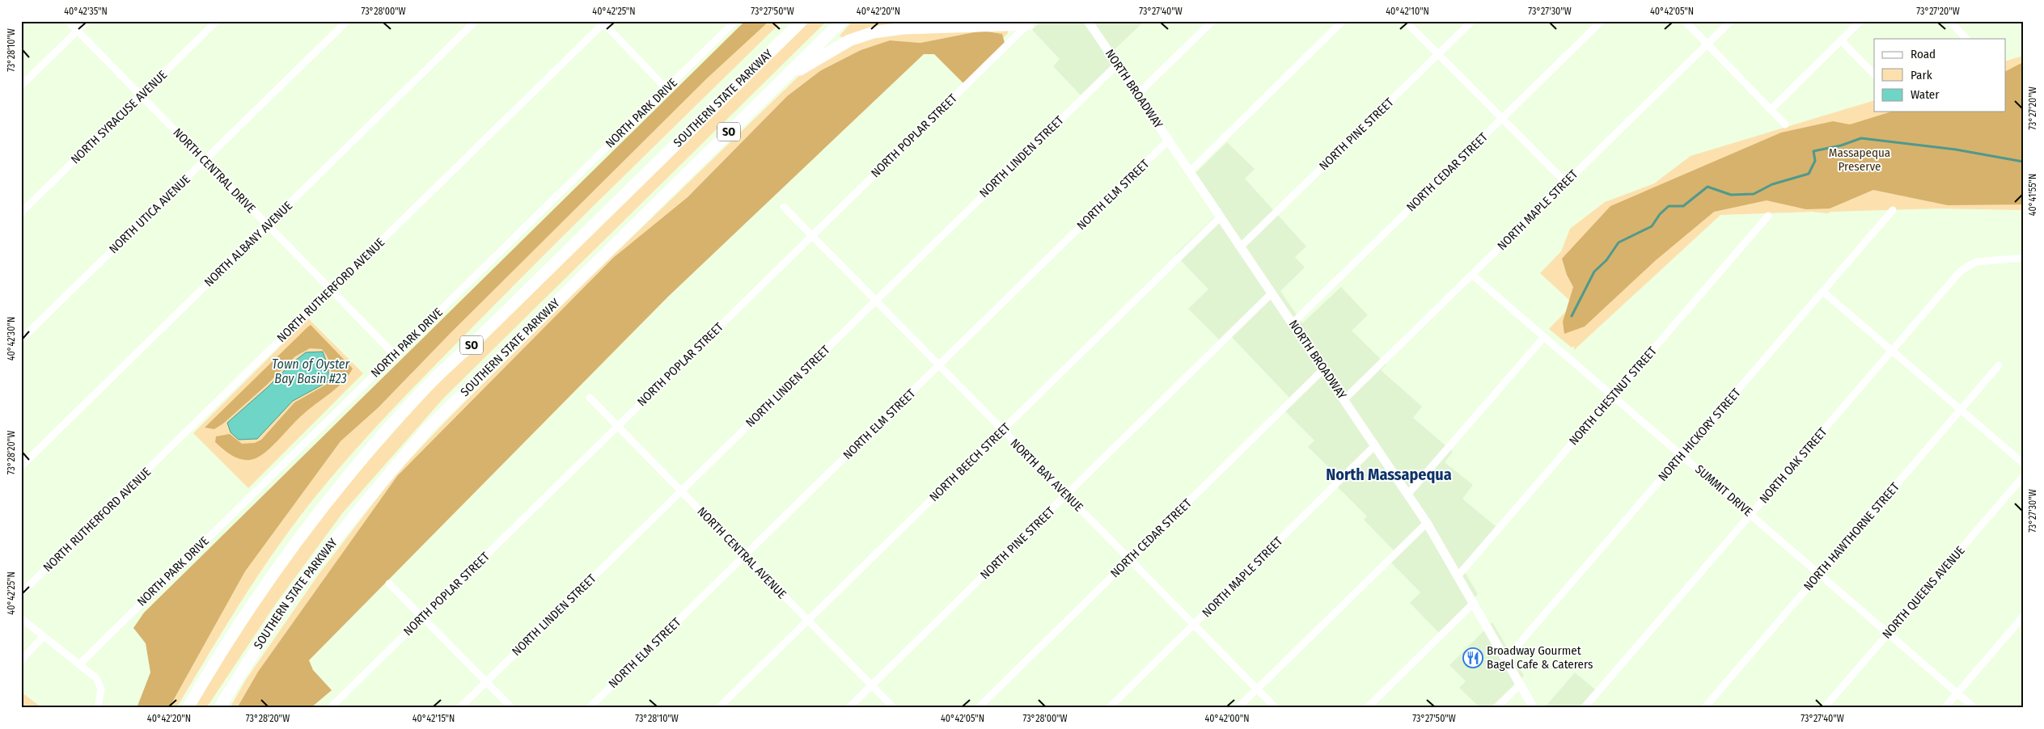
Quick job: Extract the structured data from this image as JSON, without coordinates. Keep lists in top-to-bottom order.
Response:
{
  "streets": {
    "highway": ["SOUTHERN STATE PARKWAY", "SO"],
    "main road": ["NORTH BROADWAY"],
    "street": [
      "NORTH PARK DRIVE",
      "NORTH SYRACUSE AVENUE",
      "NORTH PINE STREET",
      "NORTH POPLAR STREET",
      "NORTH LINDEN STREET",
      "NORTH CENTRAL DRIVE",
      "NORTH CEDAR STREET",
      "NORTH ELM STREET",
      "NORTH MAPLE STREET",
      "NORTH UTICA AVENUE",
      "NORTH ALBANY AVENUE",
      "NORTH RUTHERFORD AVENUE",
      "NORTH CHESTNUT STREET",
      "NORTH HICKORY STREET",
      "NORTH BEECH STREET",
      "NORTH OAK STREET",
      "NORTH BAY AVENUE",
      "SUMMIT DRIVE",
      "NORTH HAWTHORNE STREET",
      "NORTH CENTRAL AVENUE",
      "NORTH QUEENS AVENUE"
    ]
  },
  "crossings": [
    ["NORTH BROADWAY", "NORTH PINE STREET"],
    ["NORTH BROADWAY", "NORTH LINDEN STREET"],
    ["NORTH BROADWAY", "NORTH CEDAR STREET"],
    ["NORTH BROADWAY", "NORTH ELM STREET"],
    ["NORTH BROADWAY", "NORTH MAPLE STREET"],
    ["NORTH BROADWAY", "NORTH CHESTNUT STREET"],
    ["NORTH BROADWAY", "NORTH HICKORY STREET"],
    ["NORTH BROADWAY", "NORTH BEECH STREET"],
    ["NORTH PARK DRIVE", "NORTH CENTRAL DRIVE"],
    ["NORTH SYRACUSE AVENUE", "NORTH CENTRAL DRIVE"],
    ["NORTH PINE STREET", "NORTH BAY AVENUE"],
    ["NORTH PINE STREET", "NORTH CENTRAL AVENUE"],
    ["NORTH POPLAR STREET", "NORTH BAY AVENUE"],
    ["NORTH POPLAR STREET", "NORTH CENTRAL AVENUE"],
    ["NORTH LINDEN STREET", "NORTH BAY AVENUE"],
    ["NORTH LINDEN STREET", "NORTH CENTRAL AVENUE"],
    ["NORTH CENTRAL DRIVE", "NORTH UTICA AVENUE"],
    ["NORTH CENTRAL DRIVE", "NORTH ALBANY AVENUE"],
    ["NORTH CENTRAL DRIVE", "NORTH RUTHERFORD AVENUE"],
    ["NORTH CEDAR STREET", "NORTH BAY AVENUE"],
    ["NORTH ELM STREET", "NORTH BAY AVENUE"],
    ["NORTH ELM STREET", "NORTH CENTRAL AVENUE"],
    ["NORTH MAPLE STREET", "NORTH BAY AVENUE"],
    ["NORTH MAPLE STREET", "SUMMIT DRIVE"],
    ["NORTH CHESTNUT STREET", "SUMMIT DRIVE"],
    ["NORTH HICKORY STREET", "SUMMIT DRIVE"],
    ["NORTH BEECH STREET", "NORTH BAY AVENUE"],
    ["NORTH BEECH STREET", "NORTH CENTRAL AVENUE"],
    ["NORTH OAK STREET", "SUMMIT DRIVE"],
    ["SUMMIT DRIVE", "NORTH HAWTHORNE STREET"],
    ["SUMMIT DRIVE", "NORTH QUEENS AVENUE"]
  ],
  "districts": ["North Massapequa"],
  "water": ["Town of Oyster Bay Basin #23"],
  "parks": ["Massapequa Preserve"],
  "places": {
    "restaurant": ["Broadway Gourmet Bagel Cafe & Caterers"]
  },
  "legend": ["Road", "Park", "Water"],
  "coordinates": [
    "40°42'35\"N",
    "73°28'00\"W",
    "40°42'25\"N",
    "73°27'50\"W",
    "40°42'20\"N",
    "73°27'40\"W",
    "40°42'10\"N",
    "73°27'30\"W",
    "40°42'05\"N",
    "73°27'20\"W",
    "73°28'10\"W",
    "40°41'55\"N",
    "40°42'30\"N",
    "73°28'20\"W",
    "40°42'15\"N",
    "40°42'00\"N"
  ]
}
